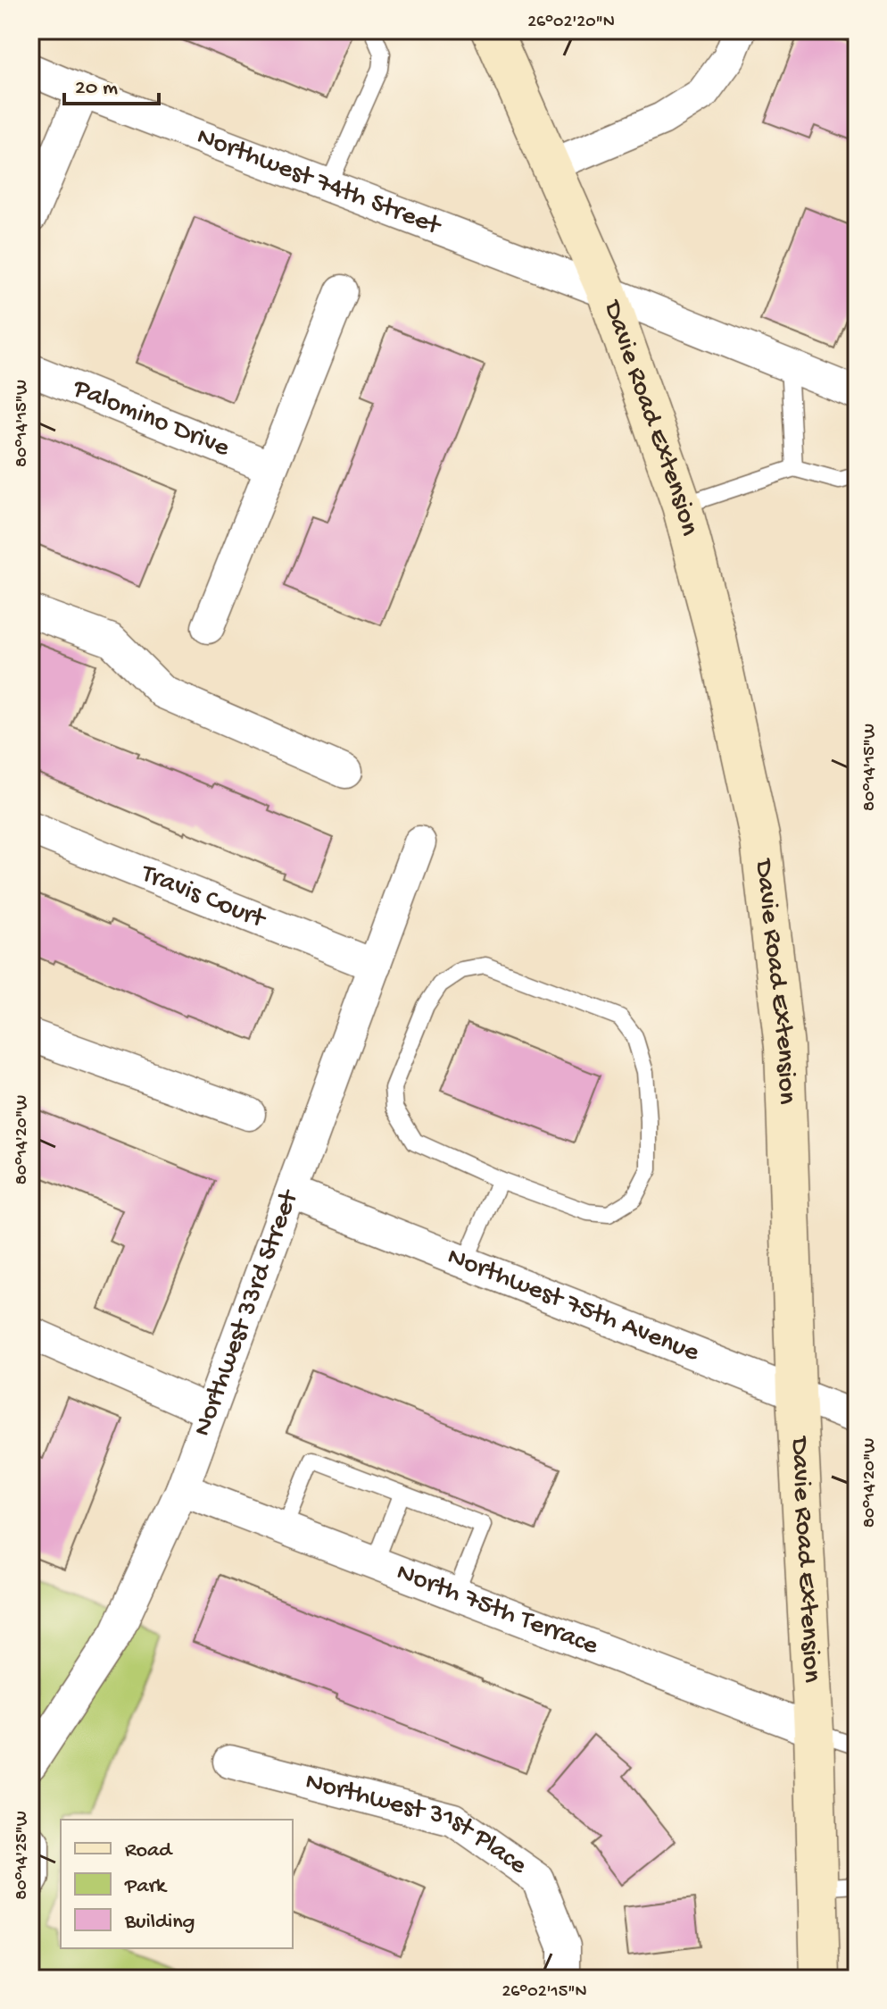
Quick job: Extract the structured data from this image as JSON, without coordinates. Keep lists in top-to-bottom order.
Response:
{
  "streets": {
    "main road": ["Davie Road Extension"],
    "street": [
      "Northwest 74th Street",
      "Palomino Drive",
      "Travis Court",
      "Northwest 75th Avenue",
      "Northwest 33rd Street",
      "North 75th Terrace",
      "Northwest 31st Place"
    ]
  },
  "crossings": [
    ["Northwest 74th Street", "Davie Road Extension"],
    ["Davie Road Extension", "Northwest 75th Avenue"],
    ["Davie Road Extension", "North 75th Terrace"],
    ["Travis Court", "Northwest 33rd Street"],
    ["Northwest 75th Avenue", "Northwest 33rd Street"],
    ["Northwest 33rd Street", "North 75th Terrace"]
  ],
  "legend": ["Road", "Park", "Building"],
  "scale_bar": "20 m",
  "coordinates": [
    "26°02'20\"N",
    "80°14'15\"W",
    "80°14'20\"W",
    "80°14'25\"W",
    "26°02'15\"N"
  ]
}
